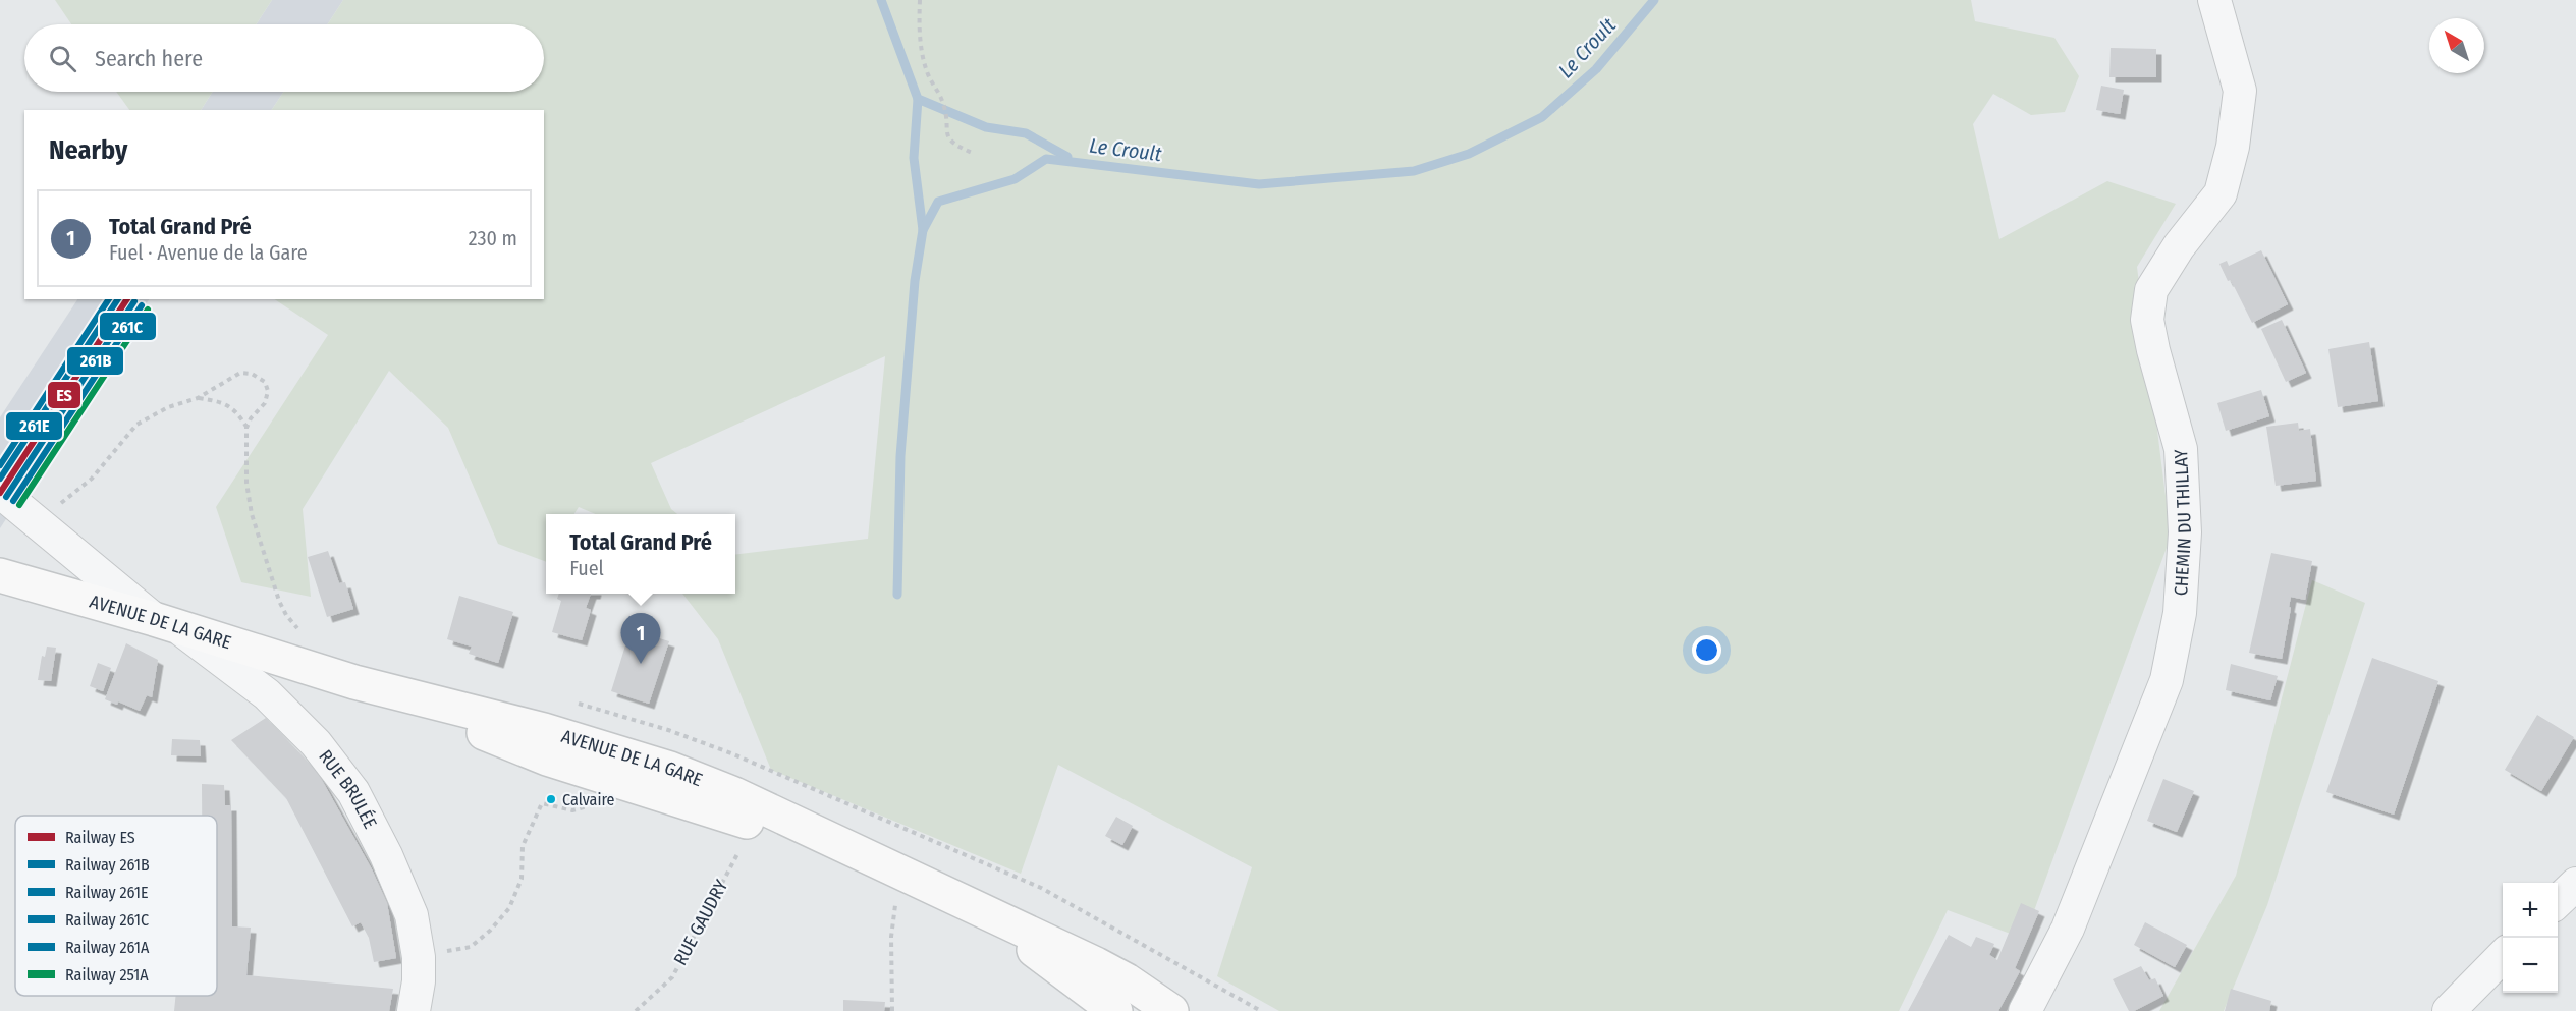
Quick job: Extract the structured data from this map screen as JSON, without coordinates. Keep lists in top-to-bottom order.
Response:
{
  "streets": {
    "main road": ["AVENUE DE LA GARE"],
    "street": ["CHEMIN DU THILLAY", "RUE BRULÉE"],
    "path": ["RUE GAUDRY"]
  },
  "crossings": [
    ["AVENUE DE LA GARE", "RUE BRULÉE"],
    ["AVENUE DE LA GARE", "RUE GAUDRY"]
  ],
  "water": ["Le Croult"],
  "places": ["Calvaire"],
  "lines": [
    "rail line ES",
    "rail line 261E",
    "rail line 261A",
    "rail line 261B",
    "rail line 261C",
    "rail line 251A"
  ],
  "legend": [
    "Railway ES",
    "Railway 261B",
    "Railway 261E",
    "Railway 261C",
    "Railway 261A",
    "Railway 251A"
  ],
  "north": "top left",
  "page": {
    "search": "Search here",
    "heading": "Nearby",
    "list": [
      {
        "mark": "1",
        "name": "Total Grand Pré",
        "note": "Fuel · Avenue de la Gare",
        "value": "230 m"
      }
    ],
    "popup": ["Total Grand Pré", "Fuel"],
    "pins": "1",
    "map_buttons": ["+", "−"]
  }
}
